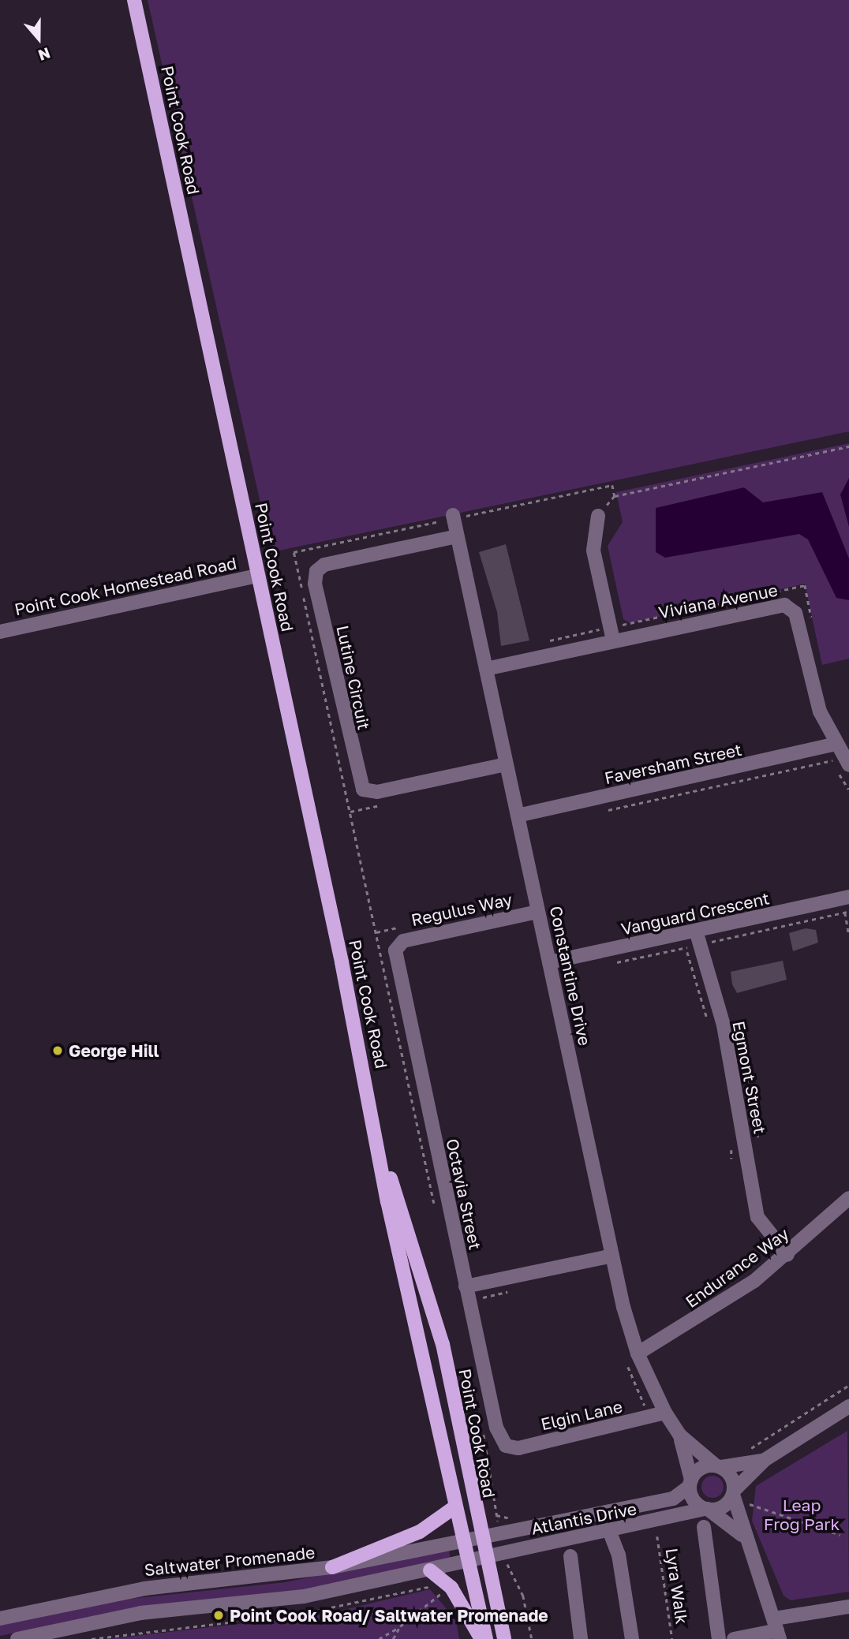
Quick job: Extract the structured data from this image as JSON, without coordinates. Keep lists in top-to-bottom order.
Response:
{
  "streets": {
    "main road": ["Point Cook Road"],
    "street": [
      "Point Cook Homestead Road",
      "Viviana Avenue",
      "Lutine Circuit",
      "Faversham Street",
      "Regulus Way",
      "Vanguard Crescent",
      "Constantine Drive",
      "Egmont Street",
      "Octavia Street",
      "Endurance Way",
      "Elgin Lane",
      "Atlantis Drive",
      "Saltwater Promenade"
    ],
    "path": ["Lyra Walk"]
  },
  "crossings": [
    ["Point Cook Road", "Point Cook Homestead Road"],
    ["Point Cook Road", "Atlantis Drive"],
    ["Point Cook Road", "Saltwater Promenade"],
    ["Viviana Avenue", "Faversham Street"],
    ["Viviana Avenue", "Constantine Drive"],
    ["Lutine Circuit", "Constantine Drive"],
    ["Faversham Street", "Constantine Drive"],
    ["Regulus Way", "Constantine Drive"],
    ["Regulus Way", "Octavia Street"],
    ["Vanguard Crescent", "Constantine Drive"],
    ["Vanguard Crescent", "Egmont Street"],
    ["Constantine Drive", "Endurance Way"],
    ["Constantine Drive", "Elgin Lane"],
    ["Constantine Drive", "Atlantis Drive"],
    ["Egmont Street", "Endurance Way"],
    ["Octavia Street", "Elgin Lane"],
    ["Atlantis Drive", "Saltwater Promenade"]
  ],
  "parks": ["Leap Frog Park"],
  "places": ["George Hill", "Point Cook Road/ Saltwater Promenade"],
  "north": "bottom"
}
